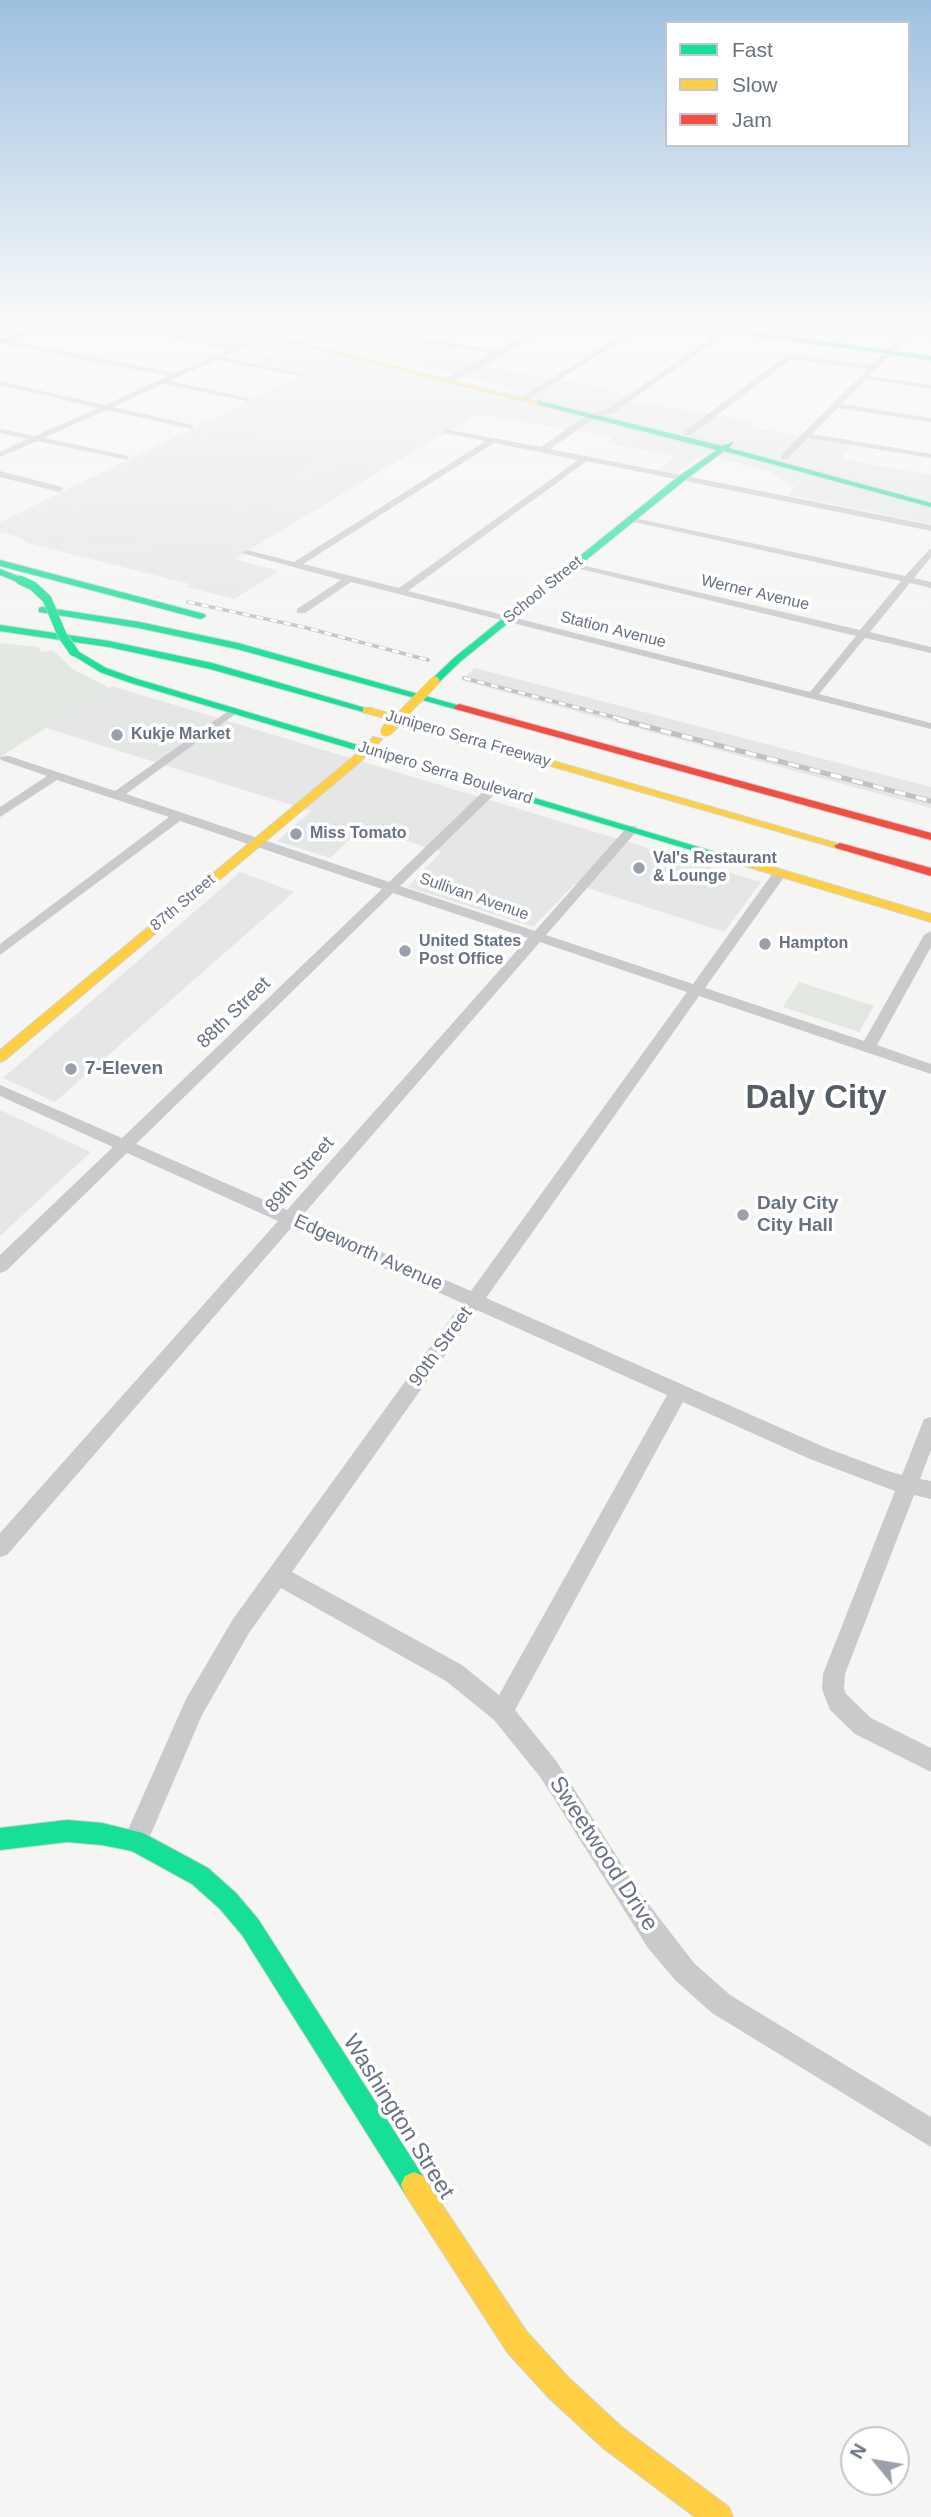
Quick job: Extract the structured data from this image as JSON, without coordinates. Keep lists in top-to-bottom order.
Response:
{
  "streets": {
    "main road": [
      "School Street",
      "Junipero Serra Freeway",
      "Junipero Serra Boulevard",
      "87th Street",
      "Washington Street"
    ],
    "street": [
      "Werner Avenue",
      "Station Avenue",
      "Sullivan Avenue",
      "88th Street",
      "89th Street",
      "Edgeworth Avenue",
      "90th Street",
      "Sweetwood Drive"
    ]
  },
  "crossings": [
    ["School Street", "Werner Avenue"],
    ["School Street", "Station Avenue"],
    ["School Street", "Junipero Serra Boulevard"],
    ["School Street", "87th Street"],
    ["Junipero Serra Boulevard", "87th Street"],
    ["Junipero Serra Boulevard", "88th Street"],
    ["Junipero Serra Boulevard", "89th Street"],
    ["Junipero Serra Boulevard", "90th Street"],
    ["Sullivan Avenue", "87th Street"],
    ["Sullivan Avenue", "88th Street"],
    ["Sullivan Avenue", "89th Street"],
    ["Sullivan Avenue", "90th Street"],
    ["88th Street", "Edgeworth Avenue"],
    ["89th Street", "Edgeworth Avenue"],
    ["Edgeworth Avenue", "90th Street"],
    ["90th Street", "Sweetwood Drive"],
    ["90th Street", "Washington Street"]
  ],
  "districts": ["Daly City"],
  "places": [
    "Kukje Market",
    "Miss Tomato",
    "Val's Restaurant & Lounge",
    "Hampton",
    "United States Post Office",
    "7-Eleven",
    "Daly City City Hall"
  ],
  "legend": ["Fast", "Slow", "Jam"],
  "north": "top left"
}
